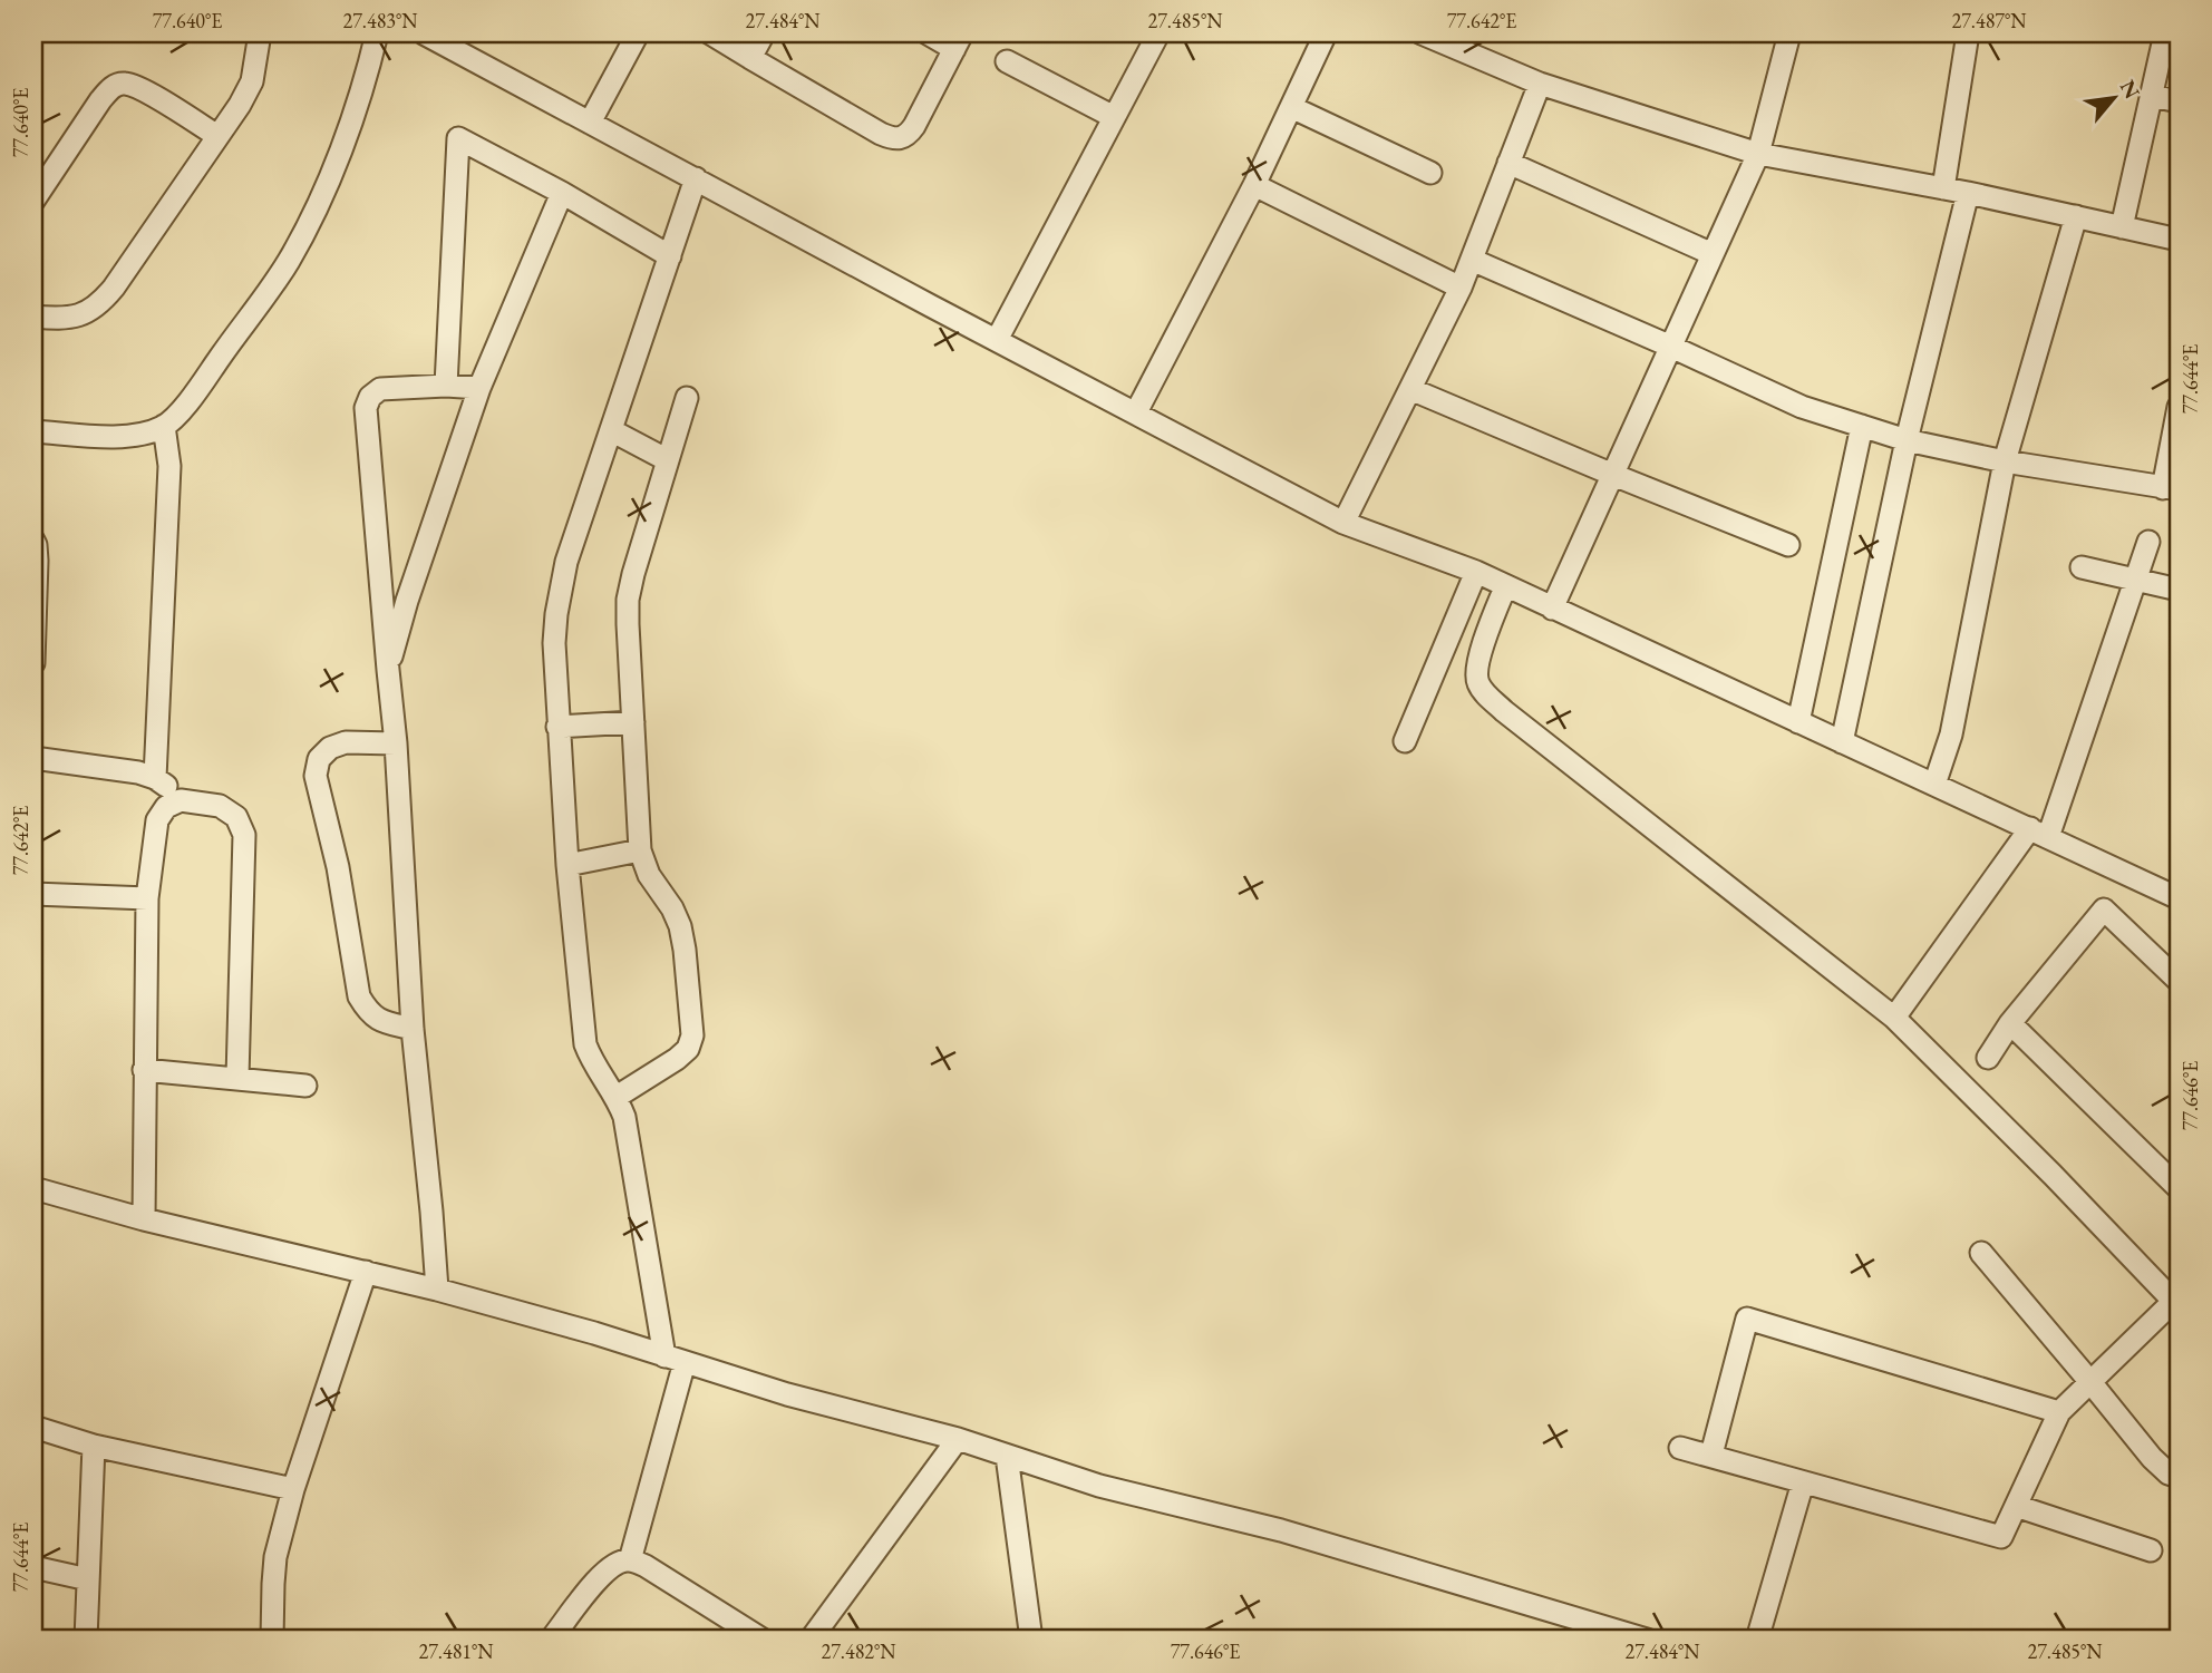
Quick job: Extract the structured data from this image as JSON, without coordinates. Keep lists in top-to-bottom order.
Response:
{
  "north": "top right",
  "coordinates": [
    "77.640°E",
    "27.483°N",
    "27.484°N",
    "27.485°N",
    "77.642°E",
    "27.487°N",
    "77.644°E",
    "77.646°E",
    "27.481°N",
    "27.482°N"
  ]
}
